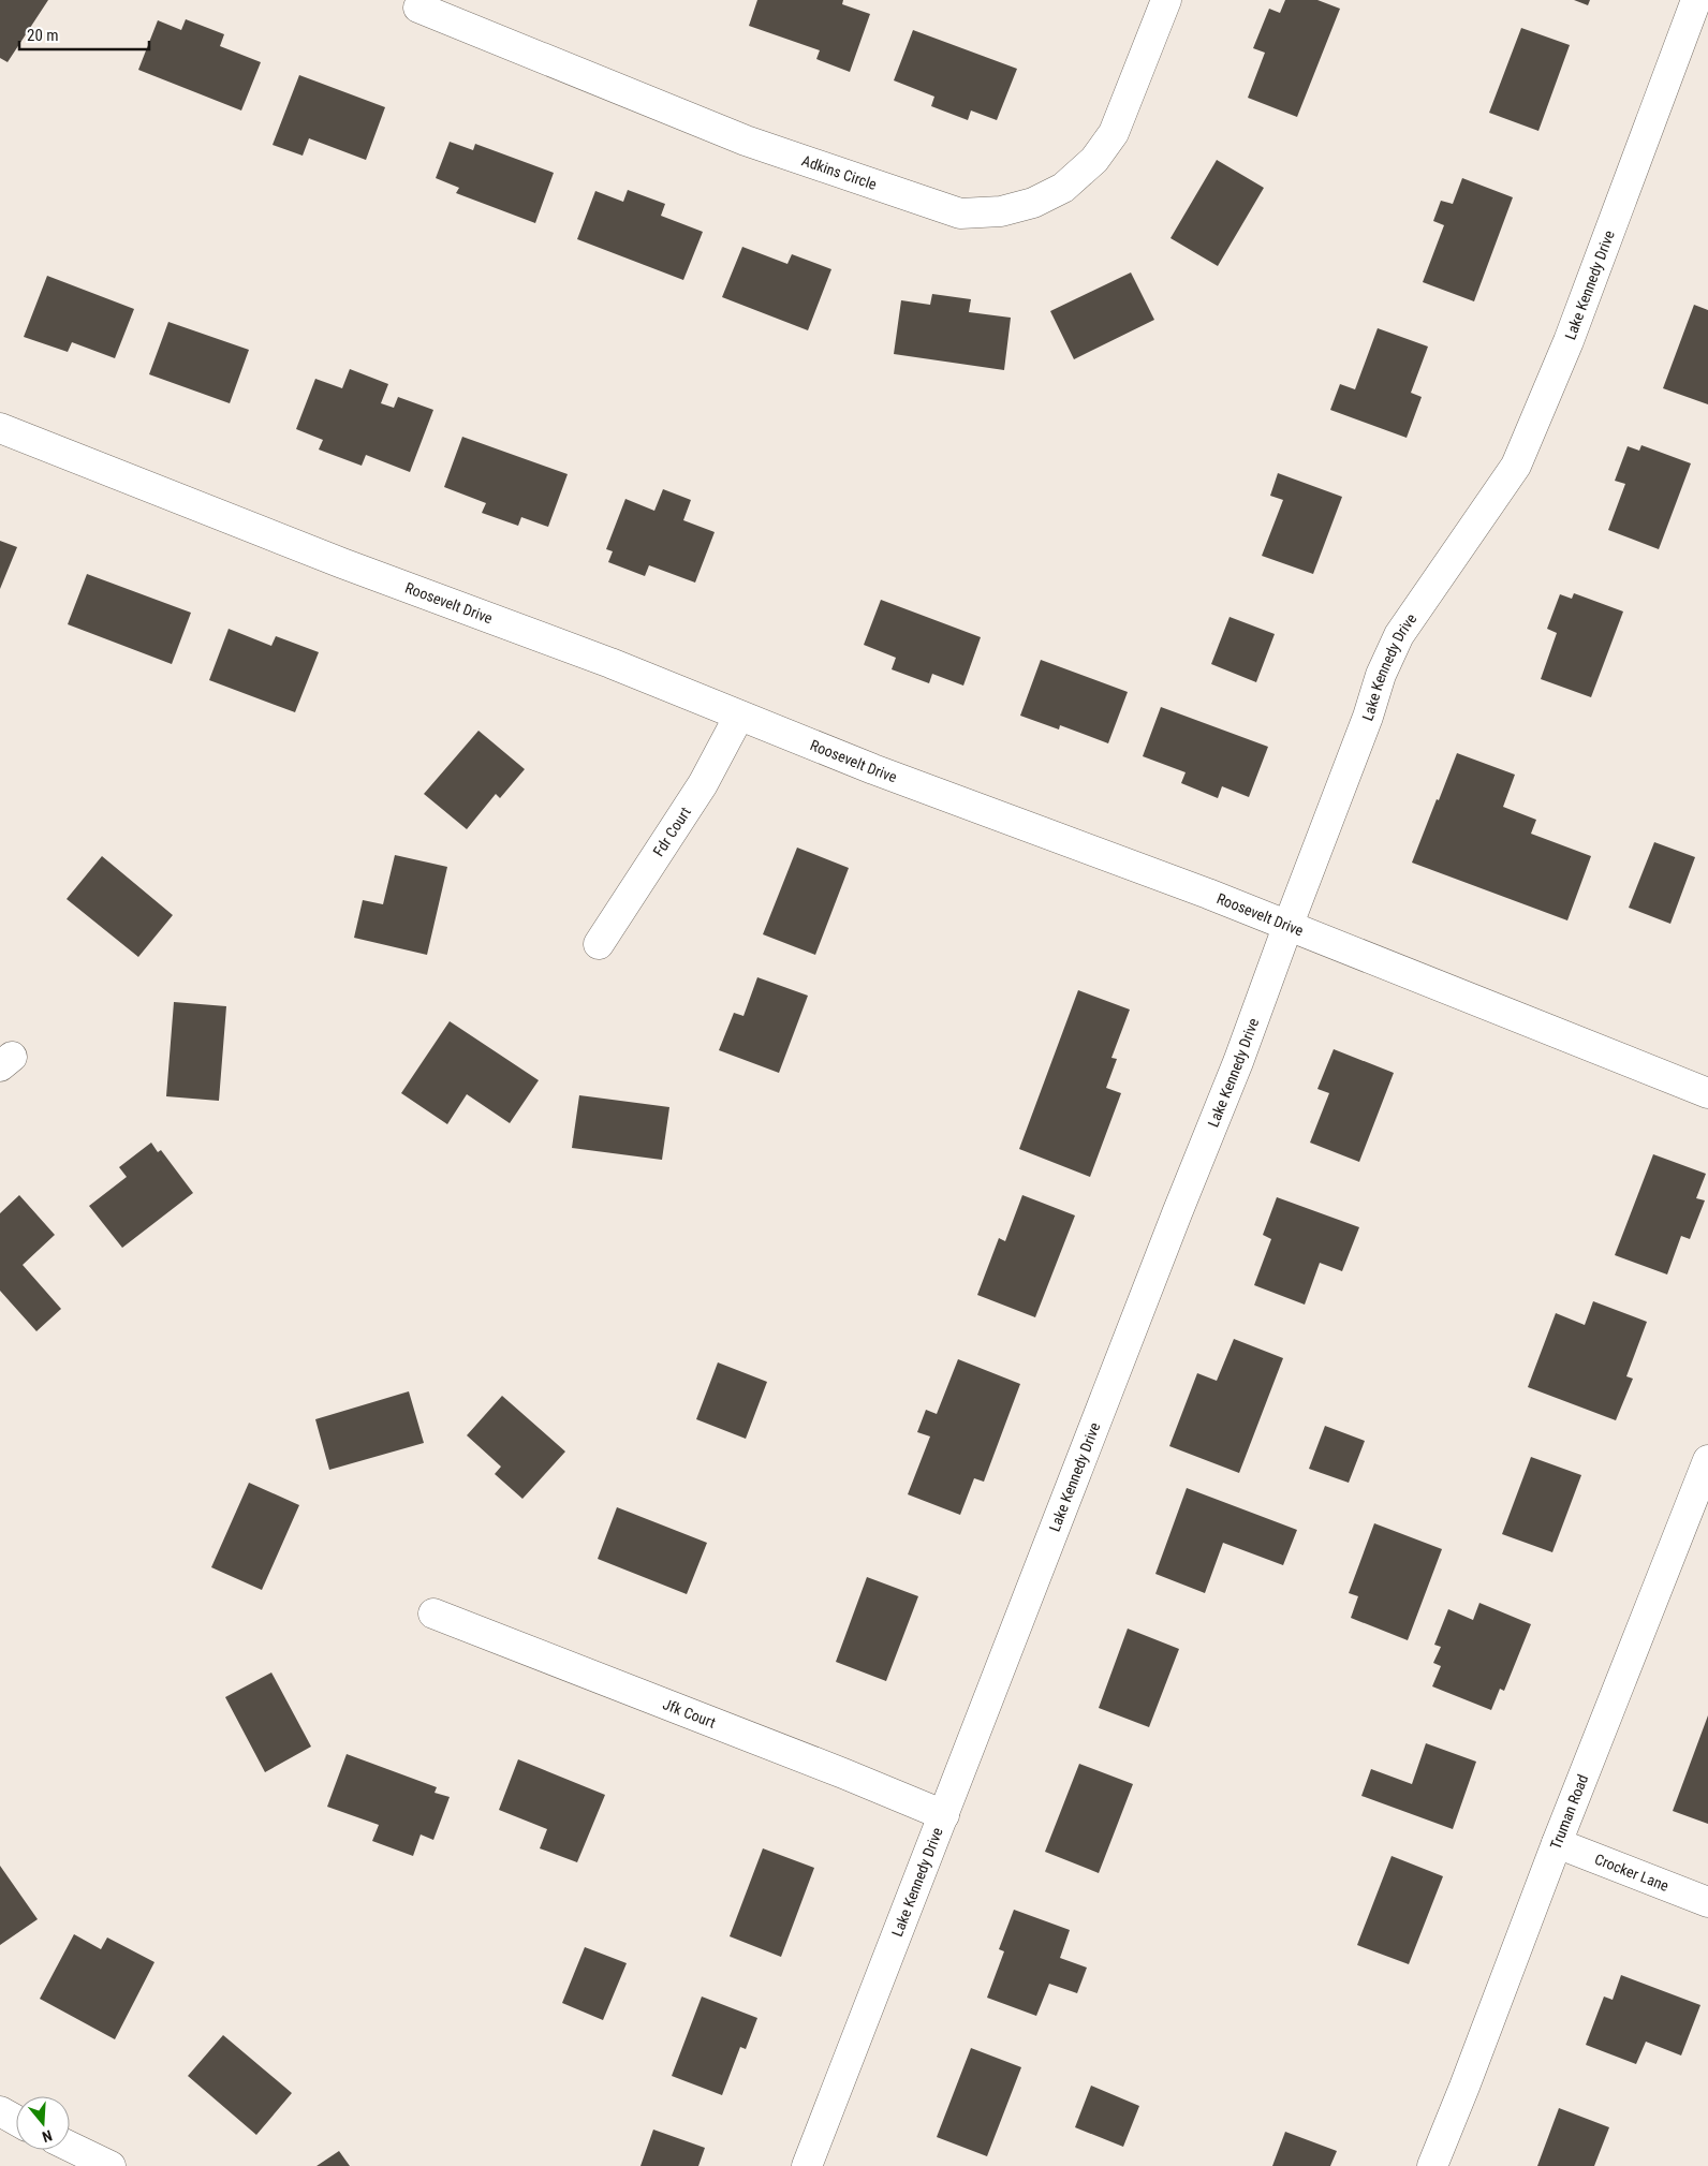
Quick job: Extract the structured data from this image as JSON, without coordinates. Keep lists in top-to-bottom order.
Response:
{
  "streets": {
    "street": [
      "Adkins Circle",
      "Lake Kennedy Drive",
      "Roosevelt Drive",
      "Fdr Court",
      "Jfk Court",
      "Truman Road",
      "Crocker Lane"
    ]
  },
  "crossings": [
    ["Lake Kennedy Drive", "Roosevelt Drive"],
    ["Lake Kennedy Drive", "Jfk Court"],
    ["Roosevelt Drive", "Fdr Court"],
    ["Truman Road", "Crocker Lane"]
  ],
  "scale_bar": "20 m",
  "north": "bottom"
}
